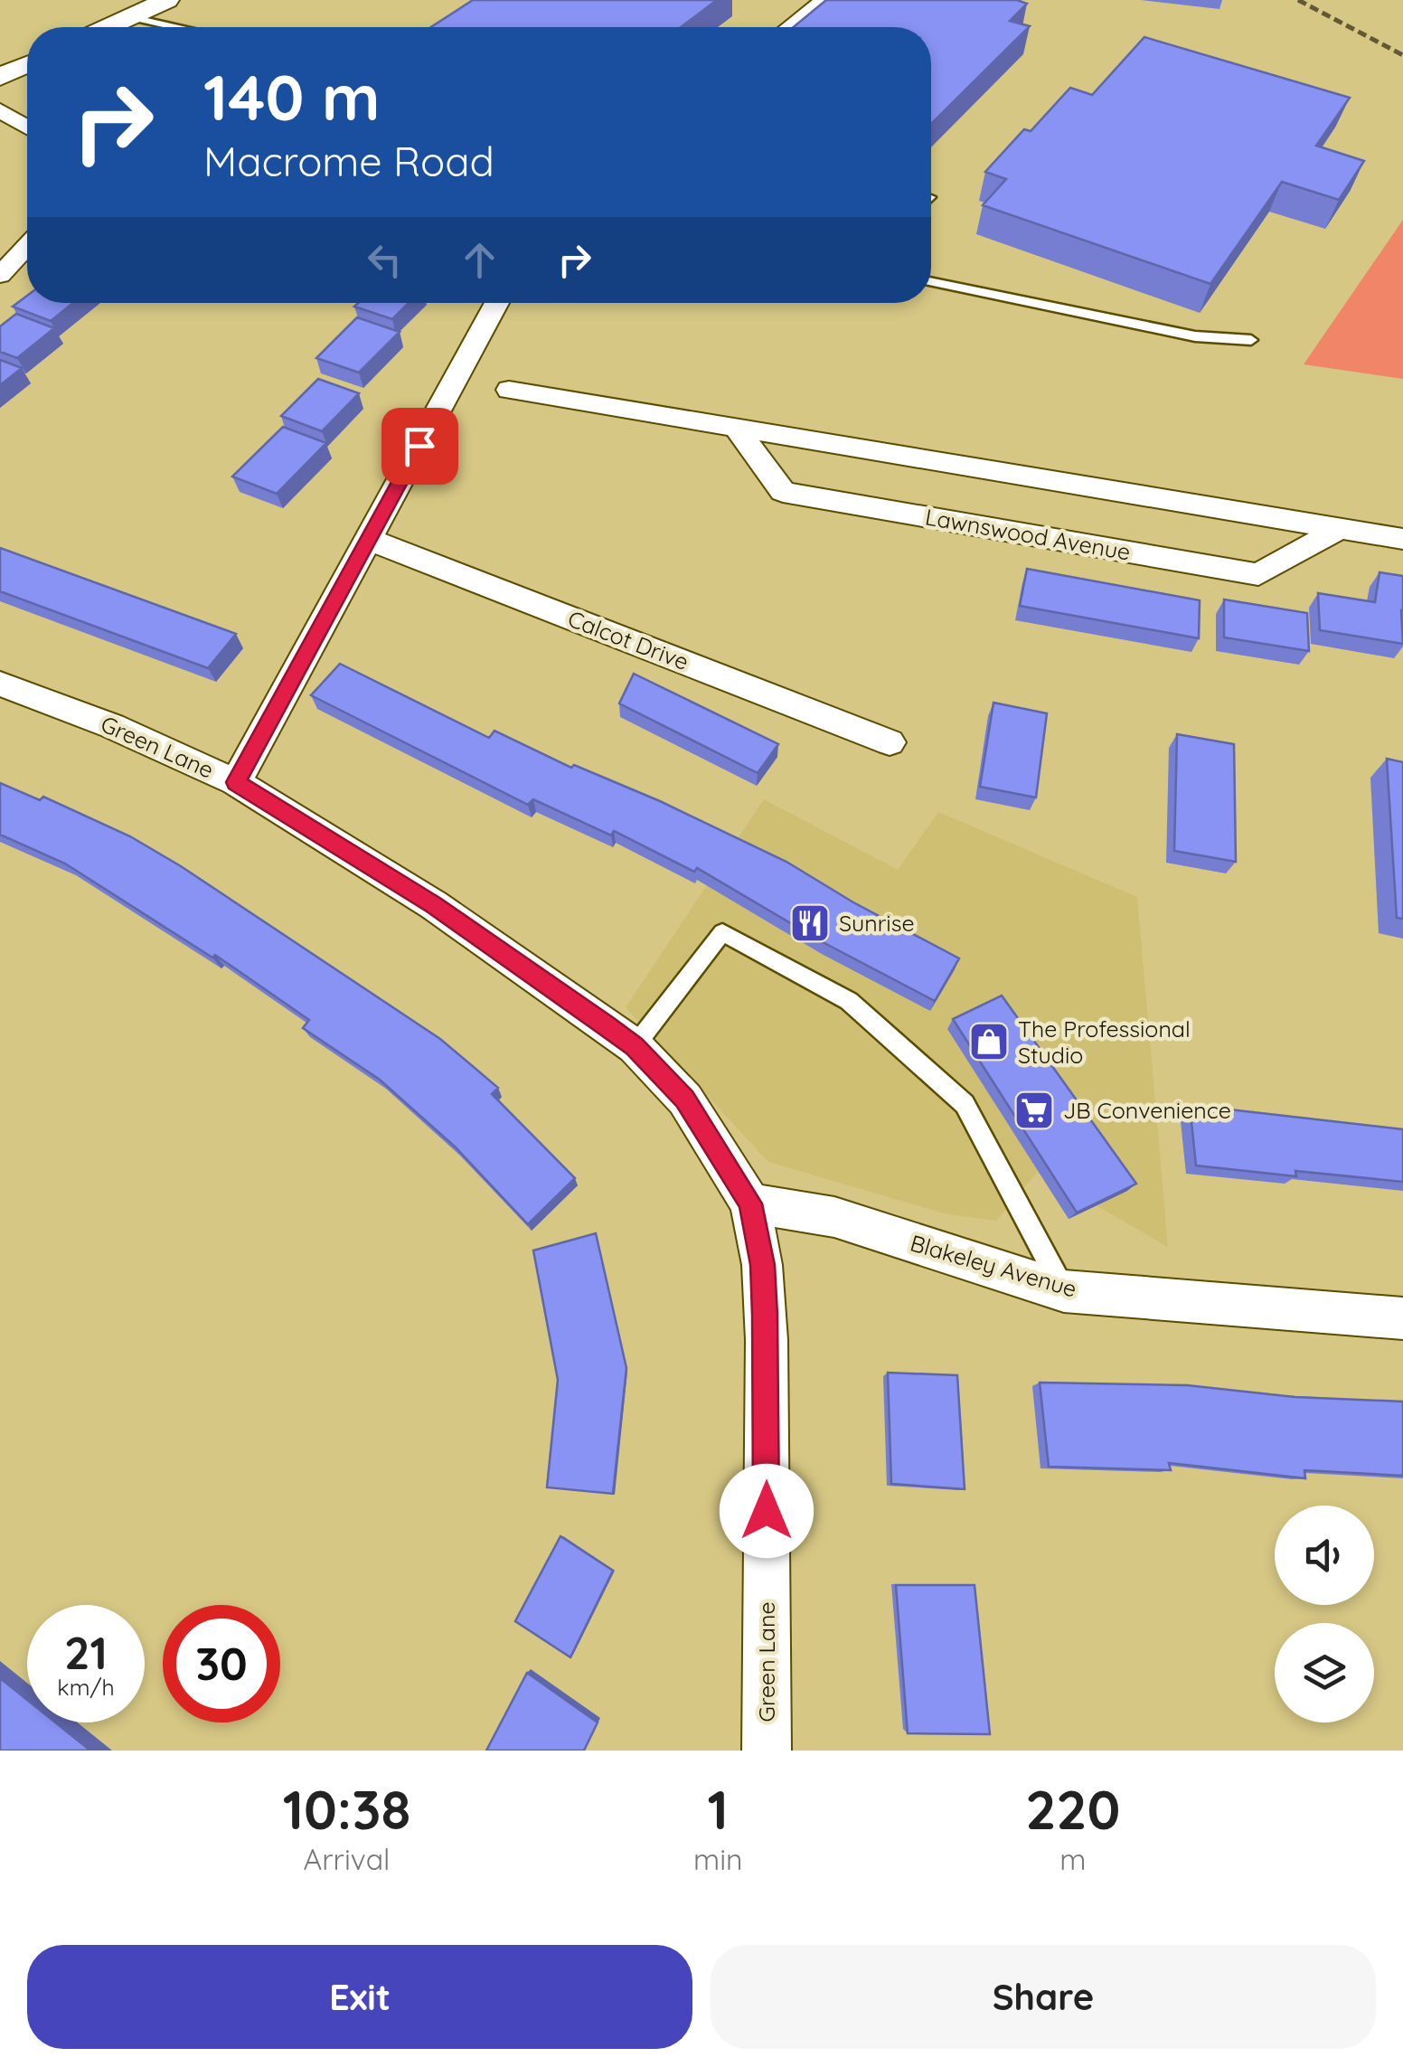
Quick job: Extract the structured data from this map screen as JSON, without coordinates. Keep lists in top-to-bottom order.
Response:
{
  "streets": {
    "street": [
      "Lawnswood Avenue",
      "Calcot Drive",
      "Green Lane",
      "Blakeley Avenue"
    ]
  },
  "crossings": [
    ["Green Lane", "Blakeley Avenue"]
  ],
  "places": {
    "restaurant": ["Sunrise"],
    "shop": ["The Professional Studio"],
    "supermarket": ["JB Convenience"]
  },
  "page": {
    "turn": ["140 m", "Macrome Road"],
    "speed": "21 km/h",
    "limit": "30",
    "eta": [
      "10:38",
      "Arrival",
      "1",
      "min",
      "220",
      "m"
    ],
    "buttons": ["Exit", "Share"]
  }
}
